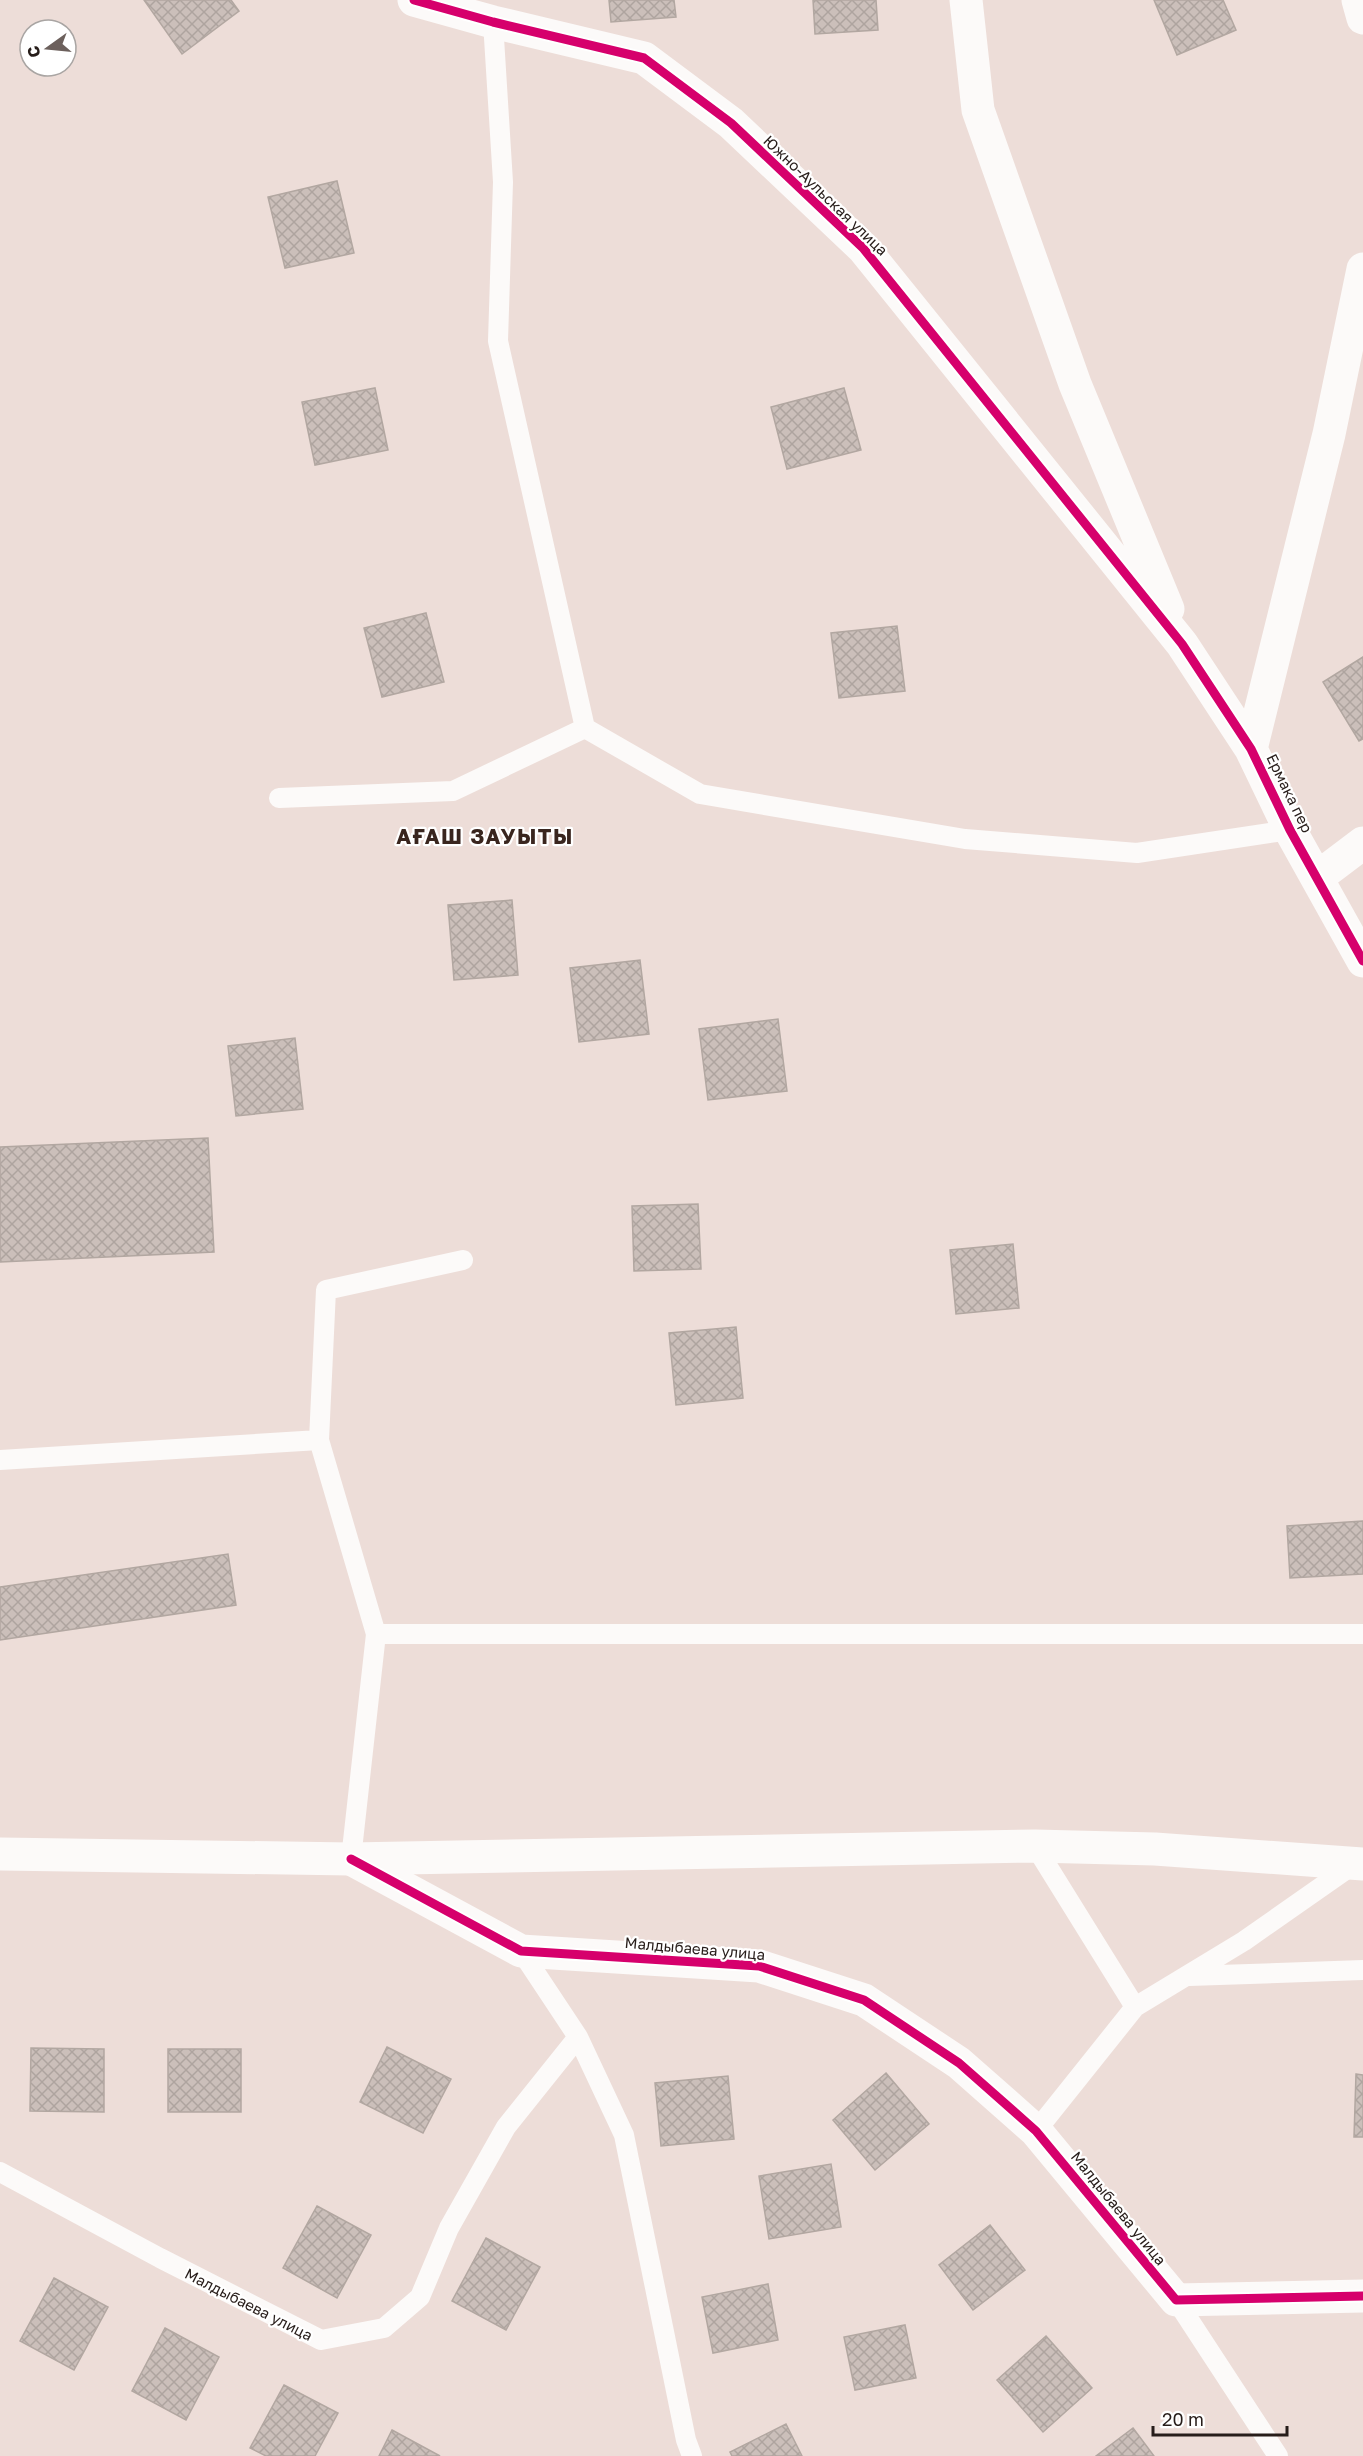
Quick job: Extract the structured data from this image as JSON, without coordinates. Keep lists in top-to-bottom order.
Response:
{
  "streets": {
    "street": ["Южно-Аульская улица", "Ермака пер", "Малдыбаева улица"]
  },
  "crossings": [
    ["Южно-Аульская улица", "Ермака пер"]
  ],
  "districts": ["АҒАШ ЗАУЫТЫ"],
  "scale_bar": "20 m",
  "north": "left"
}
